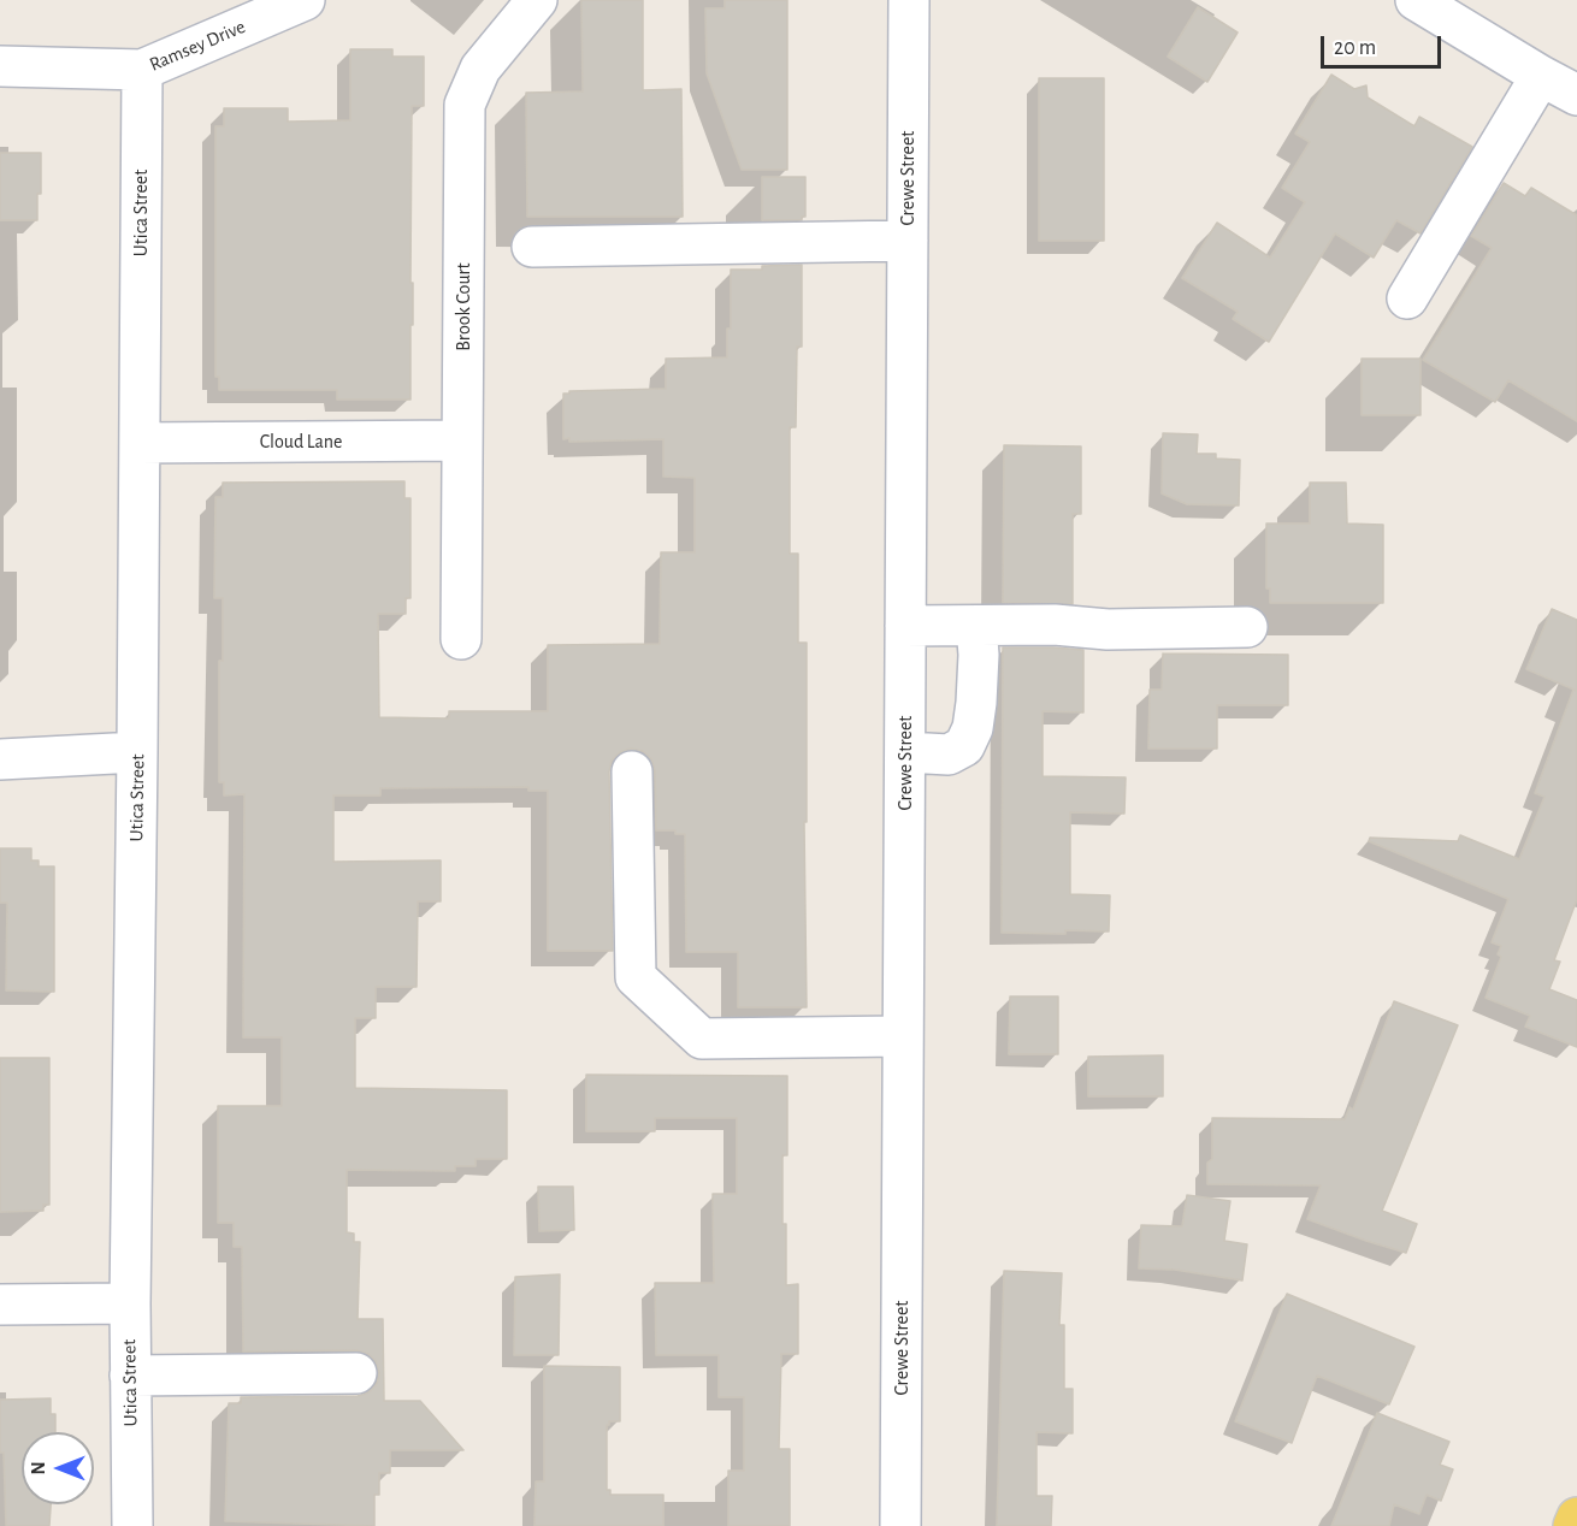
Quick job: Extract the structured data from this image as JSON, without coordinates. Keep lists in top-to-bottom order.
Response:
{
  "streets": {
    "street": [
      "Ramsey Drive",
      "Crewe Street",
      "Utica Street",
      "Brook Court",
      "Cloud Lane"
    ]
  },
  "crossings": [
    ["Ramsey Drive", "Utica Street"],
    ["Utica Street", "Cloud Lane"],
    ["Brook Court", "Cloud Lane"]
  ],
  "scale_bar": "20 m",
  "north": "left"
}
